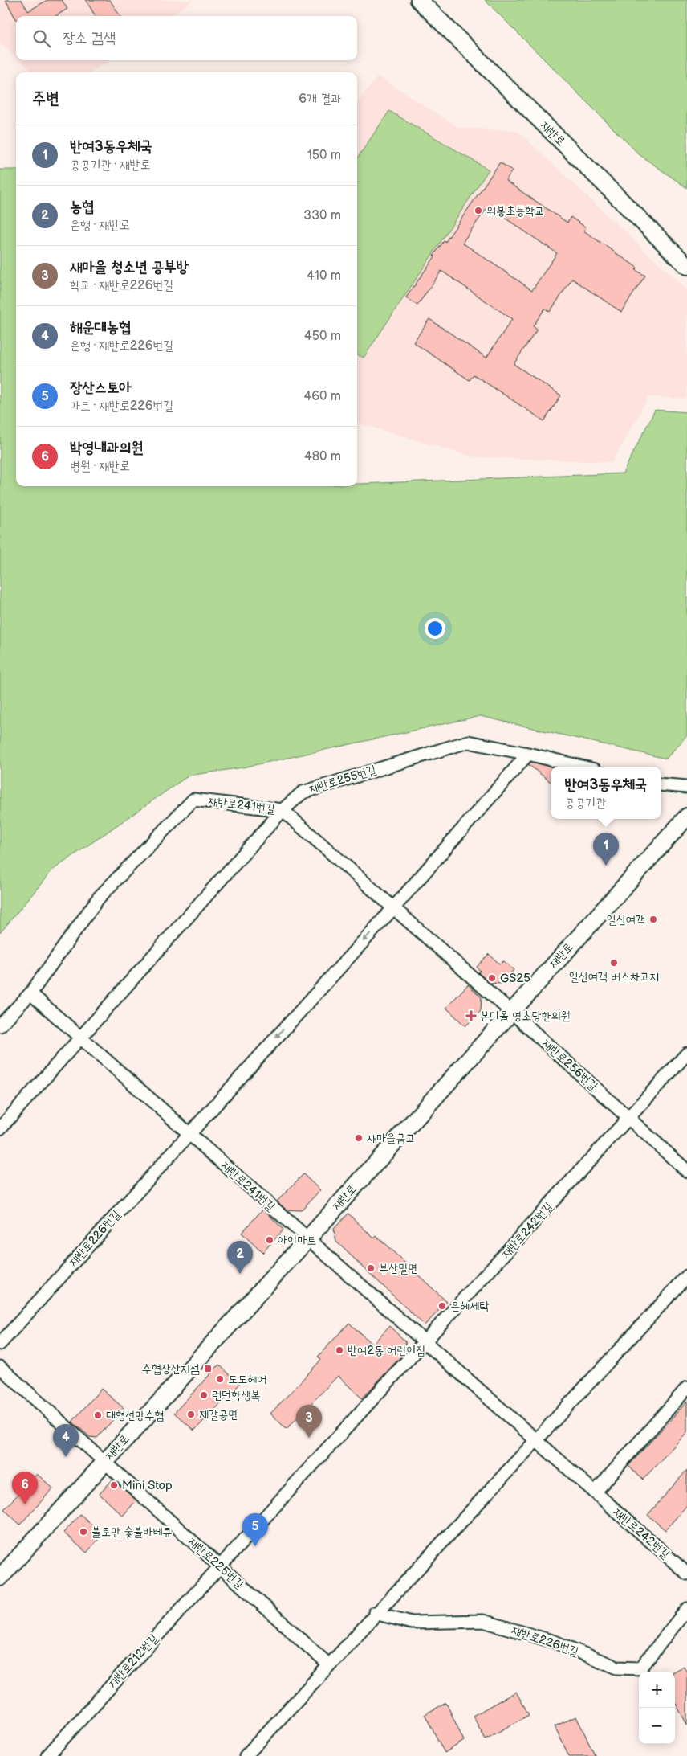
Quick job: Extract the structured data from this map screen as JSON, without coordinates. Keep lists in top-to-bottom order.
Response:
{
  "streets": {
    "main road": ["재반로"],
    "street": [
      "재반로255번길",
      "재반로241번길",
      "재반로256번길",
      "재반로242번길",
      "재반로226번길",
      "재반로225번길",
      "재반로212번길"
    ]
  },
  "crossings": [
    ["재반로", "재반로241번길"],
    ["재반로", "재반로256번길"],
    ["재반로", "재반로242번길"],
    ["재반로", "재반로225번길"],
    ["재반로255번길", "재반로241번길"],
    ["재반로241번길", "재반로242번길"],
    ["재반로241번길", "재반로226번길"],
    ["재반로256번길", "재반로242번길"],
    ["재반로225번길", "재반로212번길"]
  ],
  "places": {
    "other": [
      "위봉초등학교",
      "일신여객",
      "일신여객 버스차고지",
      "GS25",
      "새마을금고",
      "아이마트",
      "부산밀면",
      "은혜세탁",
      "반여2동 어린이집",
      "도도헤어",
      "런던학생복",
      "제갈공면",
      "대형선망수협",
      "Mini Stop",
      "불로만 숯불바베큐"
    ],
    "health": ["본디올 영초당한의원"],
    "transit": ["수협장산지점"]
  },
  "page": {
    "search": "장소 검색",
    "heading": ["주변", "6개 결과"],
    "list": [
      {
        "mark": "1",
        "name": "반여3동우체국",
        "note": "공공기관 · 재반로",
        "value": "150 m"
      },
      {
        "mark": "2",
        "name": "농협",
        "note": "은행 · 재반로",
        "value": "330 m"
      },
      {
        "mark": "3",
        "name": "새마을 청소년 공부방",
        "note": "학교 · 재반로226번길",
        "value": "410 m"
      },
      {
        "mark": "4",
        "name": "해운대농협",
        "note": "은행 · 재반로226번길",
        "value": "450 m"
      },
      {
        "mark": "5",
        "name": "장산스토아",
        "note": "마트 · 재반로226번길",
        "value": "460 m"
      },
      {
        "mark": "6",
        "name": "박영내과의원",
        "note": "병원 · 재반로",
        "value": "480 m"
      }
    ],
    "popup": ["반여3동우체국", "공공기관"],
    "pins": [
      "1",
      "2",
      "3",
      "4",
      "6",
      "5"
    ],
    "map_buttons": ["+", "−"]
  }
}
